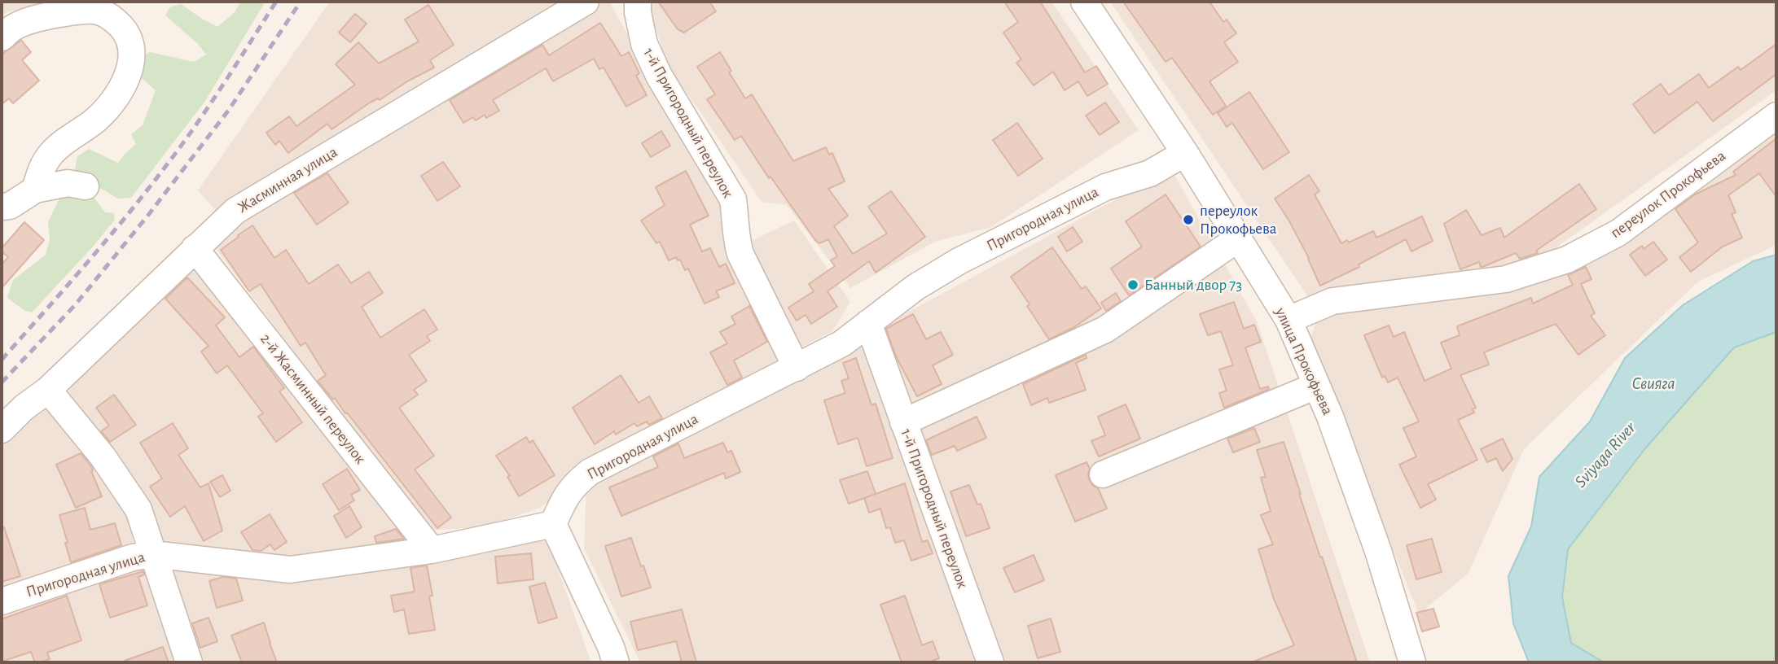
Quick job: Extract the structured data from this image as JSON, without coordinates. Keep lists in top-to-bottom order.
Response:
{
  "streets": {
    "street": [
      "1-й Пригородный переулок",
      "Жасминная улица",
      "переулок Прокофьева",
      "Пригородная улица",
      "улица Прокофьева",
      "2-й Жасминный переулок"
    ]
  },
  "crossings": [
    ["1-й Пригородный переулок", "Пригородная улица"],
    ["Жасминная улица", "2-й Жасминный переулок"],
    ["переулок Прокофьева", "улица Прокофьева"],
    ["Пригородная улица", "улица Прокофьева"],
    ["Пригородная улица", "2-й Жасминный переулок"]
  ],
  "water": ["Свияга", "Sviyaga River"],
  "places": ["переулок Прокофьева", "Банный двор 73"]
}
